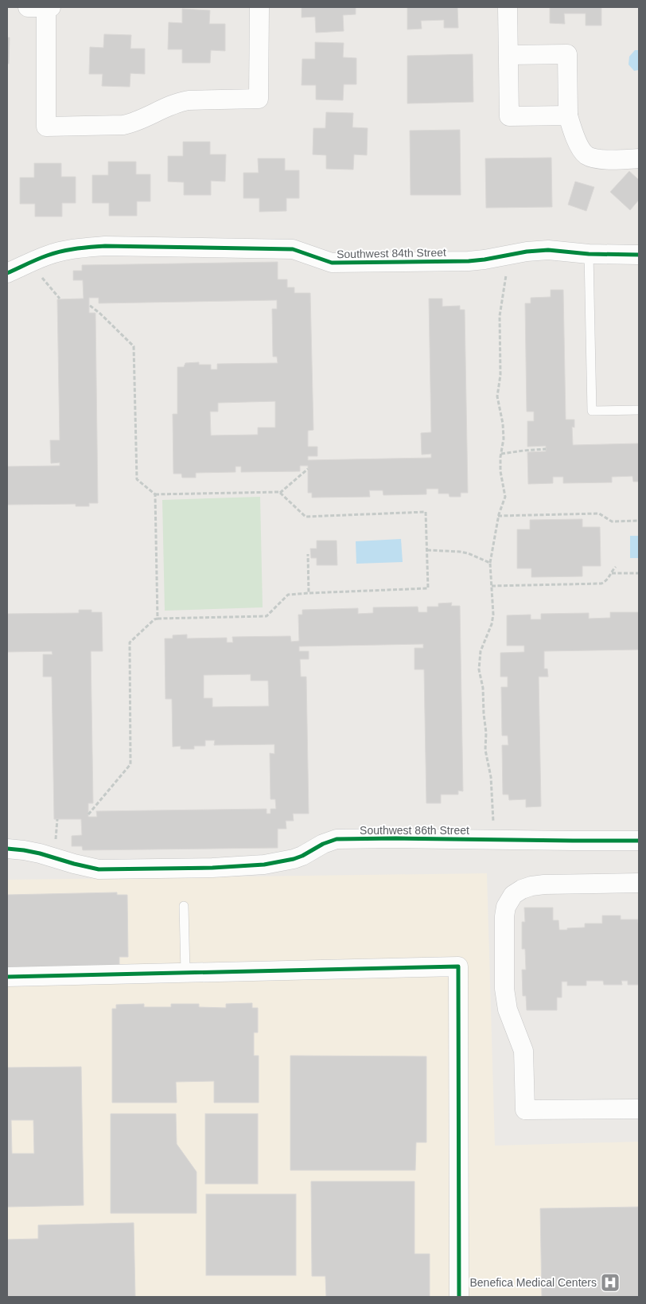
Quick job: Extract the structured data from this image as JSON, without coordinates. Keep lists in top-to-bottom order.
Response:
{
  "streets": {
    "street": ["Southwest 84th Street", "Southwest 86th Street"]
  },
  "places": {
    "hospital": ["Benefica Medical Centers"]
  }
}
